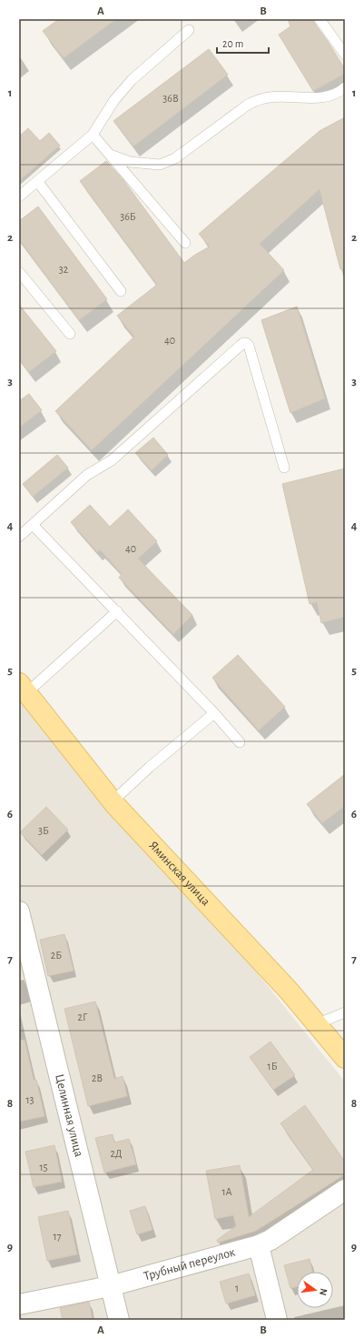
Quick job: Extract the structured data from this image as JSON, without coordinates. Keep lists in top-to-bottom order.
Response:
{
  "streets": {
    "main road": ["Яминская улица"],
    "street": ["Целинная улица", "Трубный переулок"]
  },
  "crossings": [
    ["Целинная улица", "Трубный переулок"]
  ],
  "house_numbers": [
    "36В",
    "36Б",
    "32",
    "40",
    "40",
    "3Б",
    "2Б",
    "2Г",
    "1Б",
    "2В",
    "13",
    "2Д",
    "15",
    "1А",
    "17",
    "1"
  ],
  "scale_bar": "20 m",
  "north": "right",
  "grid": {
    "columns": ["A", "B"],
    "rows": [
      "1",
      "2",
      "3",
      "4",
      "5",
      "6",
      "7",
      "8",
      "9"
    ]
  }
}
